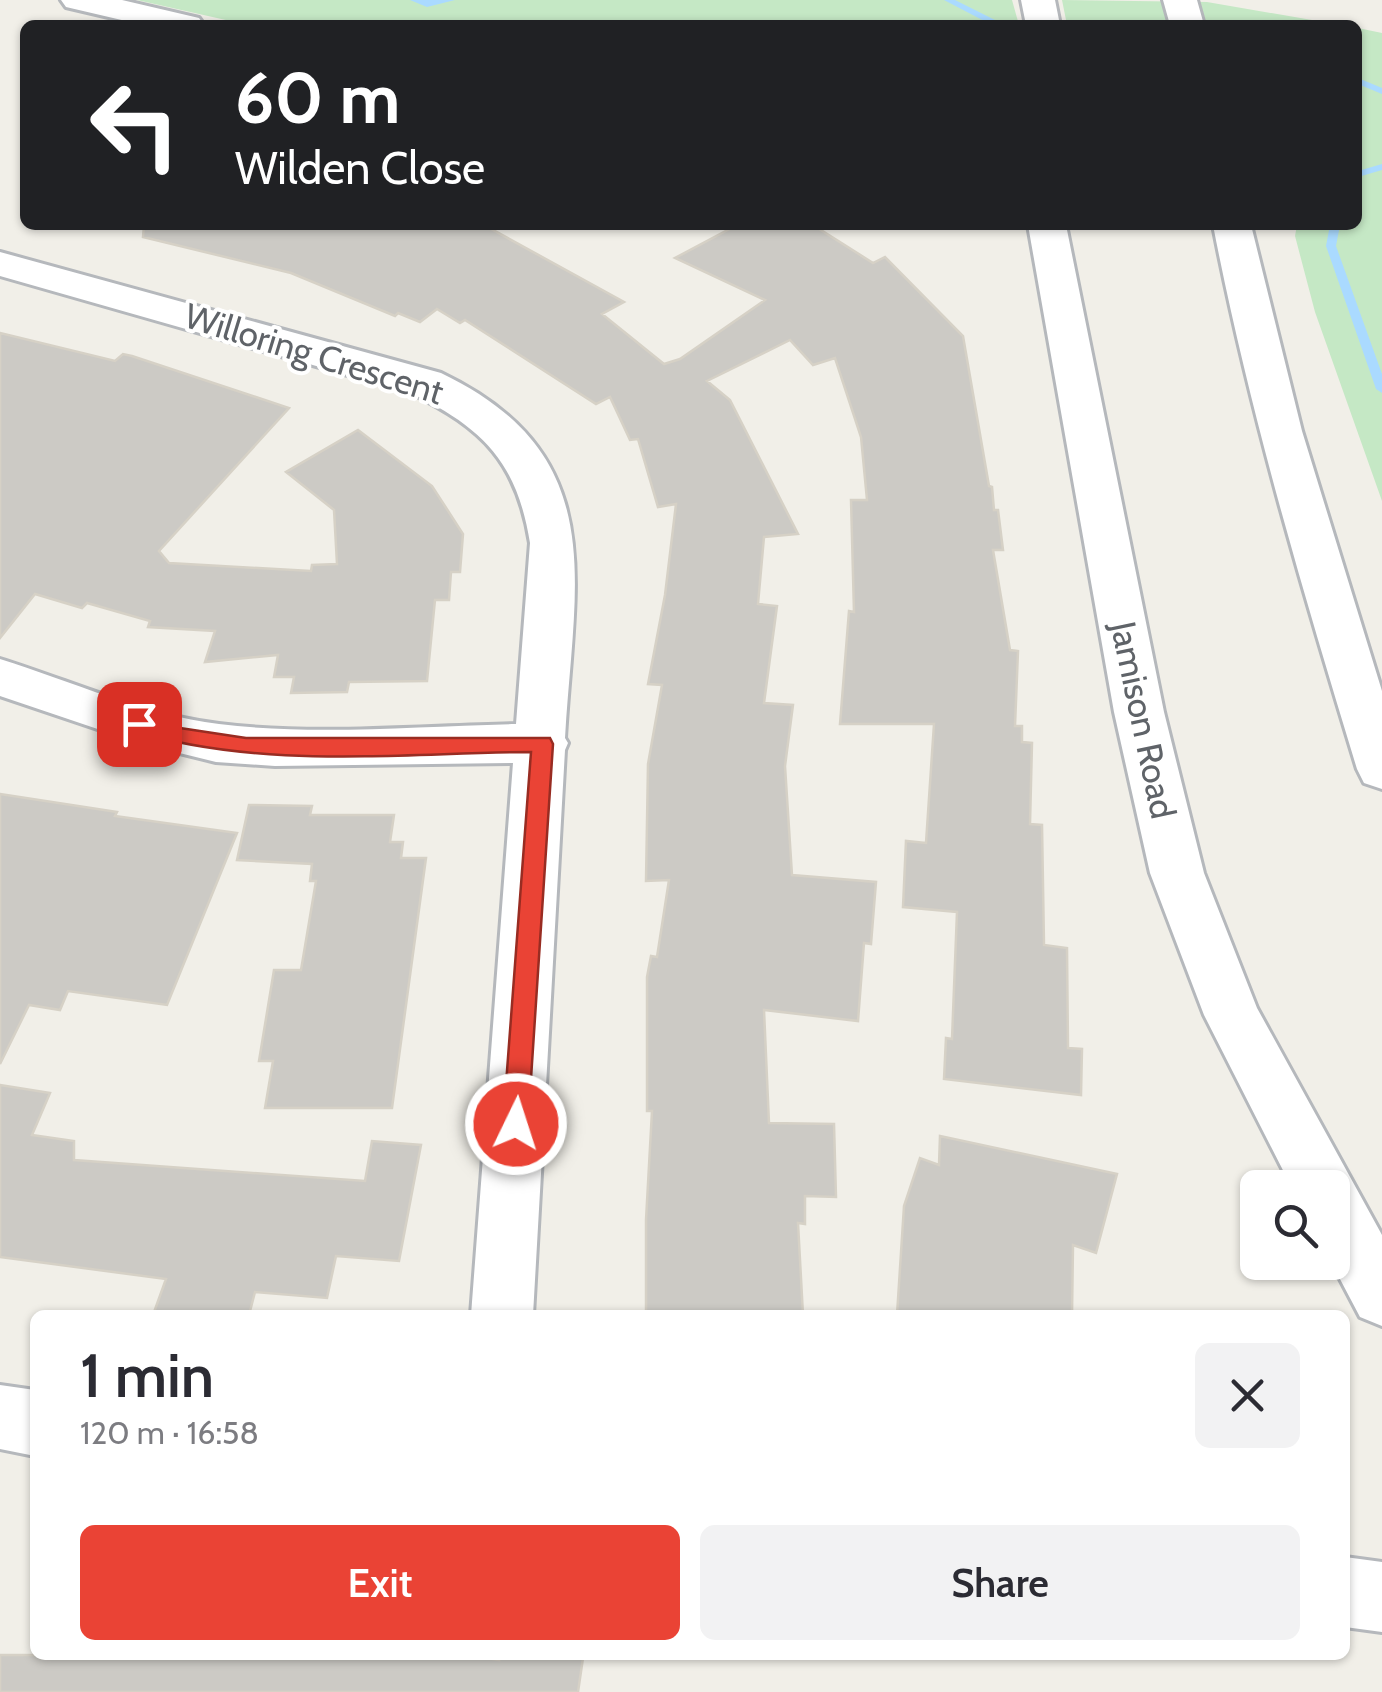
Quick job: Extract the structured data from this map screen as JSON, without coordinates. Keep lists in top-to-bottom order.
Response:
{
  "streets": {
    "street": ["Willoring Crescent", "Jamison Road"]
  },
  "page": {
    "turn": ["60 m", "Wilden Close"],
    "heading": ["1 min", "120 m · 16:58"],
    "buttons": ["Exit", "Share"]
  }
}
